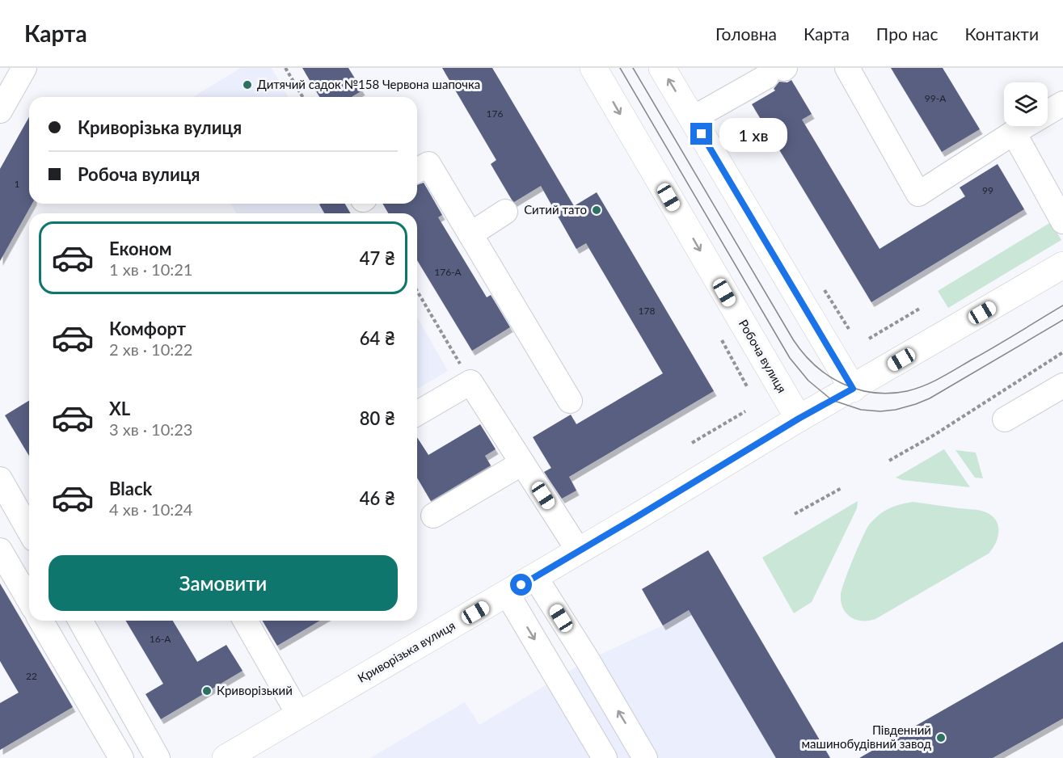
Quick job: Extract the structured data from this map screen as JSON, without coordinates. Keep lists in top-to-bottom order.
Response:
{
  "streets": {
    "main road": ["Робоча вулиця", "Криворізька вулиця"]
  },
  "crossings": [
    ["Робоча вулиця", "Криворізька вулиця"]
  ],
  "places": [
    "Дитячий садок №158 Червона шапочка",
    "Ситий тато",
    "Криворізький",
    "Південний машинобудівний завод"
  ],
  "house_numbers": [
    "99-А",
    "176",
    "1",
    "99",
    "176-А",
    "178",
    "16-А",
    "22"
  ],
  "page": {
    "header": "Карта",
    "nav": [
      "Головна",
      "Карта",
      "Про нас",
      "Контакти"
    ],
    "banner": ["Криворізька вулиця", "Робоча вулиця"],
    "bubble": "1 хв",
    "list": [
      {
        "name": "Економ",
        "note": "1 хв · 10:21",
        "value": "47 ₴"
      },
      {
        "name": "Комфорт",
        "note": "2 хв · 10:22",
        "value": "64 ₴"
      },
      {
        "name": "XL",
        "note": "3 хв · 10:23",
        "value": "80 ₴"
      },
      {
        "name": "Black",
        "note": "4 хв · 10:24",
        "value": "46 ₴"
      }
    ],
    "buttons": "Замовити"
  }
}
